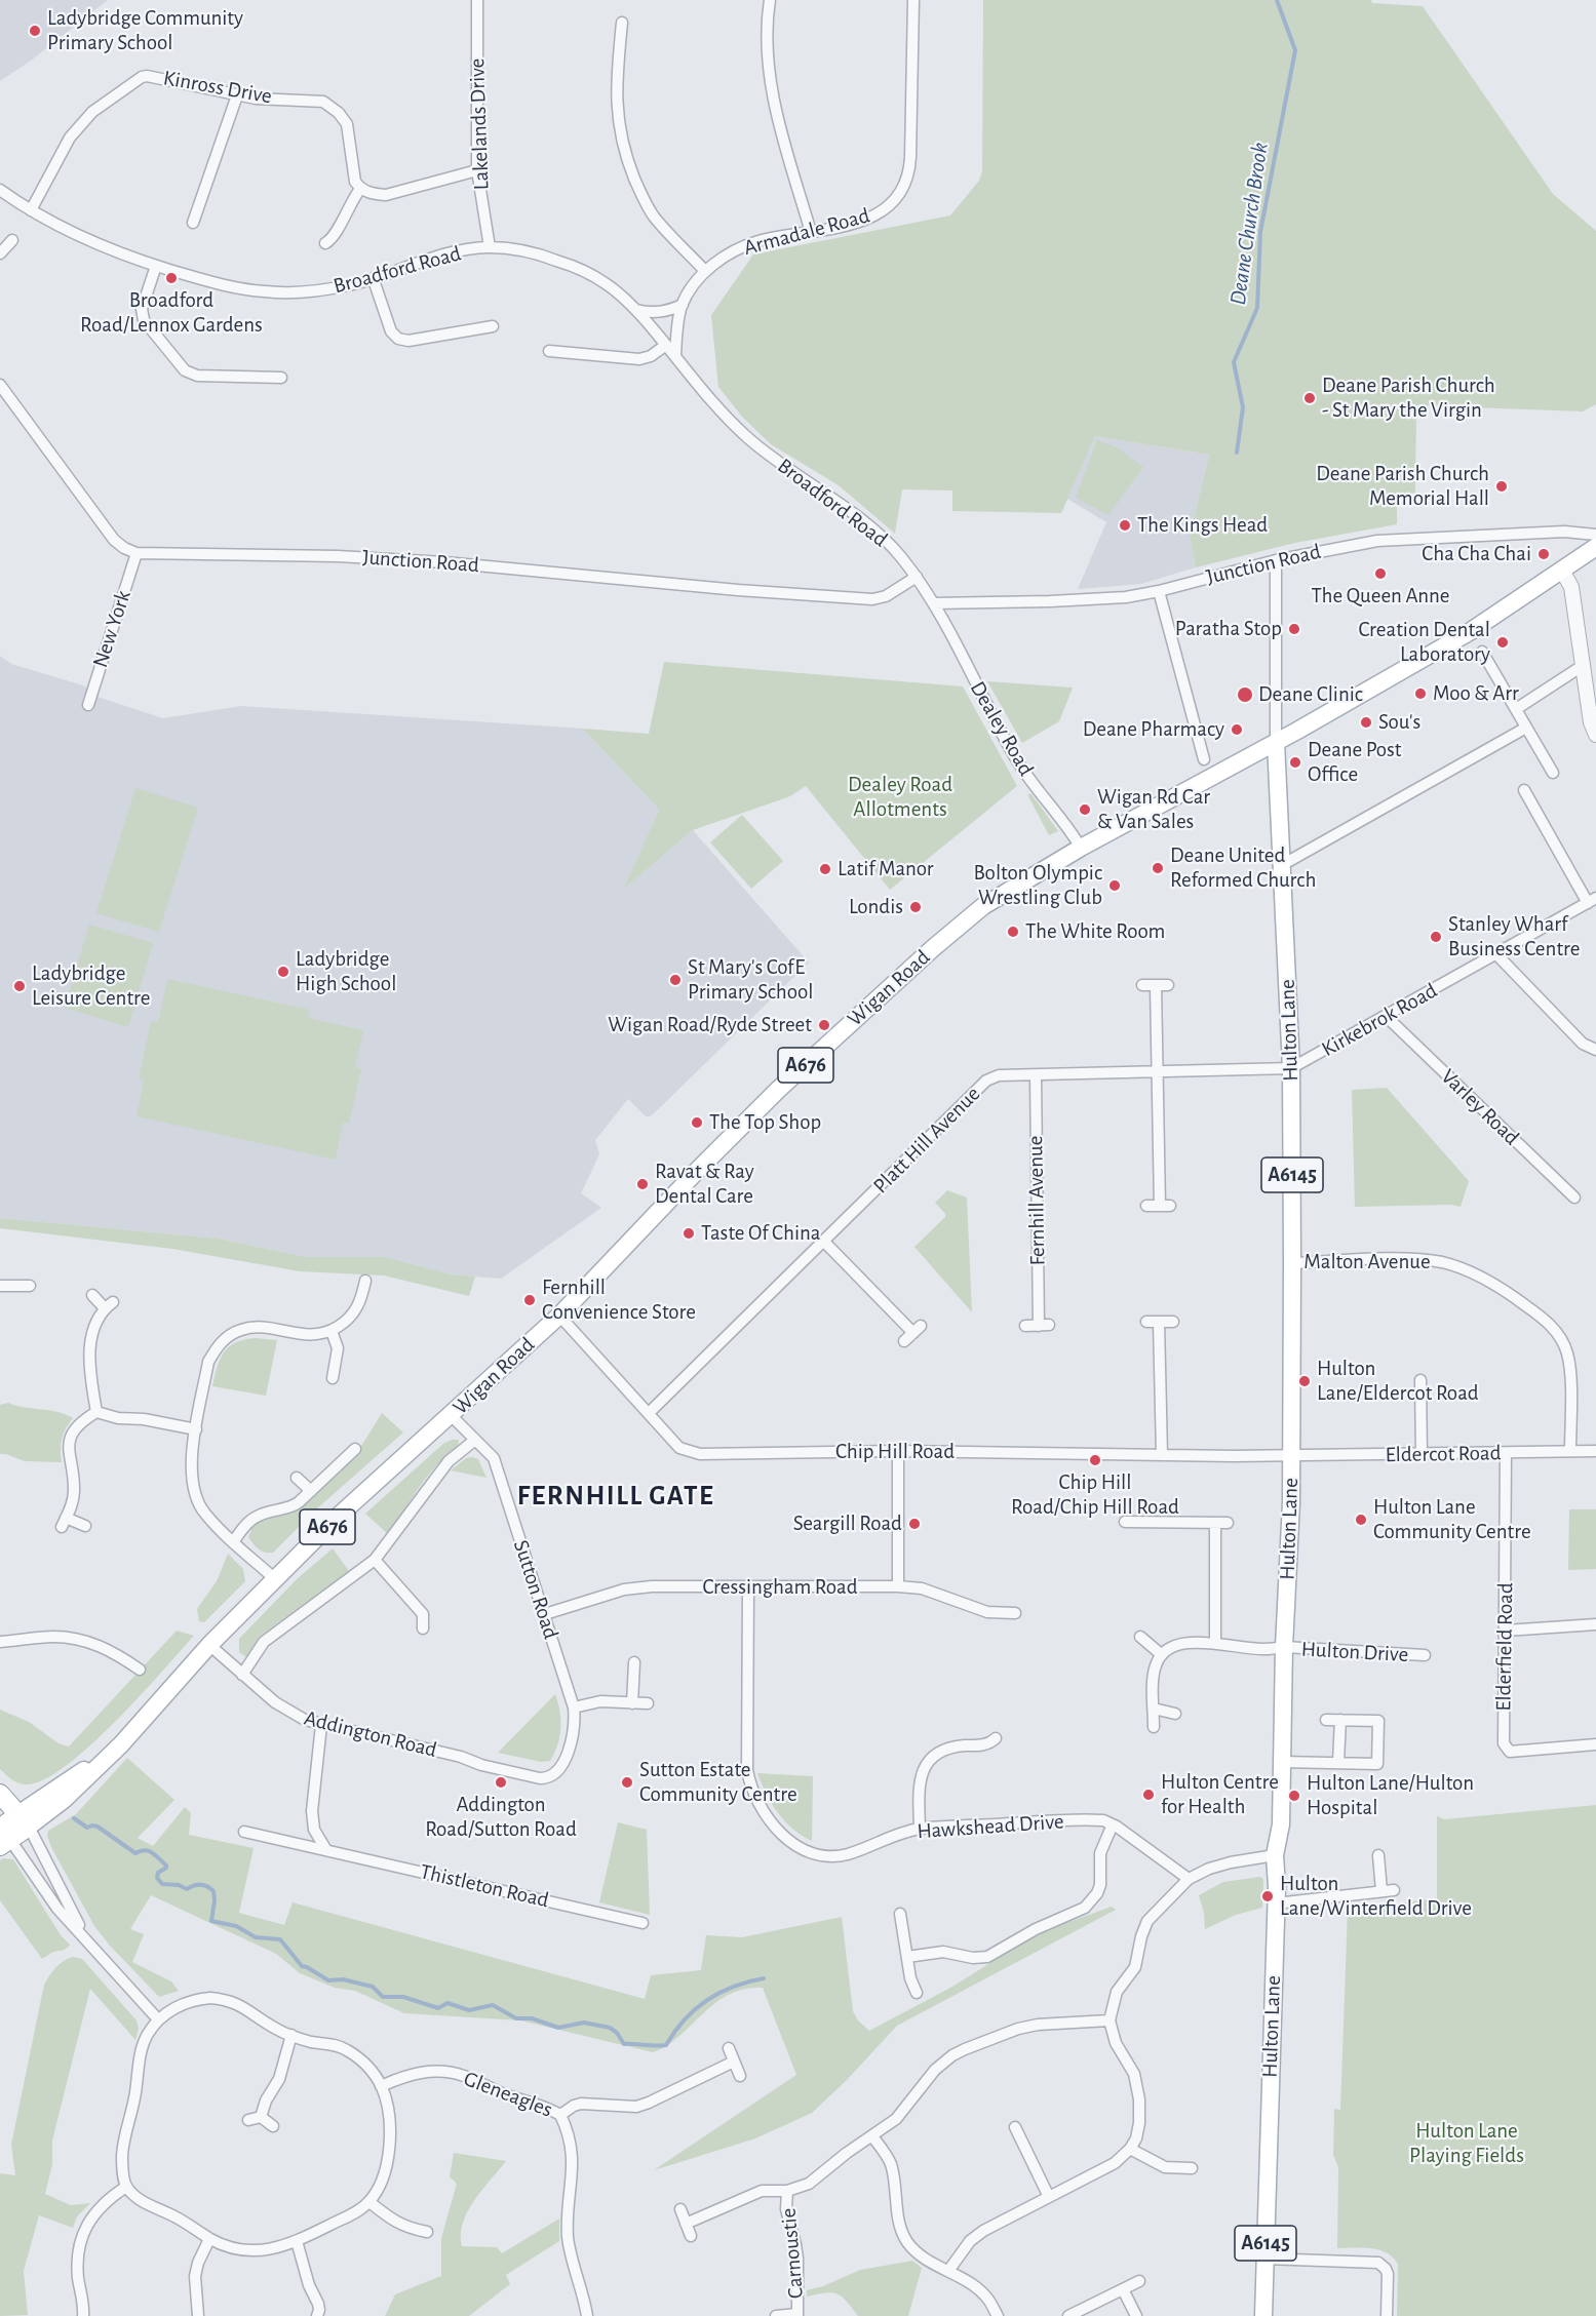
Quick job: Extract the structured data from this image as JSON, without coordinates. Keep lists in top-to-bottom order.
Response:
{
  "streets": {
    "highway": ["Wigan Road"],
    "main road": ["Hulton Lane", "A676", "A6145"],
    "street": [
      "Kinross Drive",
      "Lakelands Drive",
      "Armadale Road",
      "Broadford Road",
      "Junction Road",
      "New York",
      "Dealey Road",
      "Kirkebrok Road",
      "Varley Road",
      "Platt Hill Avenue",
      "Fernhill Avenue",
      "Malton Avenue",
      "Chip Hill Road",
      "Eldercot Road",
      "Cressingham Road",
      "Sutton Road",
      "Elderfield Road",
      "Hulton Drive",
      "Addington Road",
      "Hawkshead Drive",
      "Thistleton Road",
      "Gleneagles",
      "Carnoustie"
    ]
  },
  "crossings": [
    ["Kinross Drive", "Broadford Road"],
    ["Lakelands Drive", "Broadford Road"],
    ["Armadale Road", "Broadford Road"],
    ["Broadford Road", "Junction Road"],
    ["Broadford Road", "Dealey Road"],
    ["Junction Road", "New York"],
    ["Junction Road", "Dealey Road"],
    ["Dealey Road", "Wigan Road"],
    ["Wigan Road", "Hulton Lane"],
    ["Wigan Road", "Chip Hill Road"],
    ["Wigan Road", "Sutton Road"],
    ["Wigan Road", "Addington Road"],
    ["Kirkebrok Road", "Hulton Lane"],
    ["Kirkebrok Road", "Varley Road"],
    ["Kirkebrok Road", "Platt Hill Avenue"],
    ["Hulton Lane", "Platt Hill Avenue"],
    ["Hulton Lane", "Malton Avenue"],
    ["Hulton Lane", "Chip Hill Road"],
    ["Hulton Lane", "Eldercot Road"],
    ["Hulton Lane", "Hulton Drive"],
    ["Platt Hill Avenue", "Fernhill Avenue"],
    ["Platt Hill Avenue", "Chip Hill Road"],
    ["Malton Avenue", "Eldercot Road"],
    ["Chip Hill Road", "Eldercot Road"],
    ["Eldercot Road", "Elderfield Road"],
    ["Cressingham Road", "Sutton Road"],
    ["Cressingham Road", "Hawkshead Drive"],
    ["Sutton Road", "Addington Road"]
  ],
  "districts": ["FERNHILL GATE"],
  "water": ["Deane Church Brook"],
  "parks": ["Dealey Road Allotments", "Hulton Lane Playing Fields"],
  "places": [
    "Ladybridge Community Primary School",
    "Broadford Road/Lennox Gardens",
    "Deane Parish Church - St Mary the Virgin",
    "Deane Parish Church Memorial Hall",
    "The Kings Head",
    "Cha Cha Chai",
    "The Queen Anne",
    "Paratha Stop",
    "Creation Dental Laboratory",
    "Moo & Arr",
    "Deane Clinic",
    "Sou's",
    "Deane Pharmacy",
    "Deane Post Office",
    "Wigan Rd Car & Van Sales",
    "Deane United Reformed Church",
    "Latif Manor",
    "Bolton Olympic Wrestling Club",
    "Londis",
    "The White Room",
    "Stanley Wharf Business Centre",
    "Ladybridge High School",
    "St Mary's CofE Primary School",
    "Ladybridge Leisure Centre",
    "Wigan Road/Ryde Street",
    "The Top Shop",
    "Ravat & Ray Dental Care",
    "Taste Of China",
    "Fernhill Convenience Store",
    "Hulton Lane/Eldercot Road",
    "Chip Hill Road/Chip Hill Road",
    "Hulton Lane Community Centre",
    "Seargill Road",
    "Addington Road/Sutton Road",
    "Sutton Estate Community Centre",
    "Hulton Centre for Health",
    "Hulton Lane/Hulton Hospital",
    "Hulton Lane/Winterfield Drive"
  ]
}
